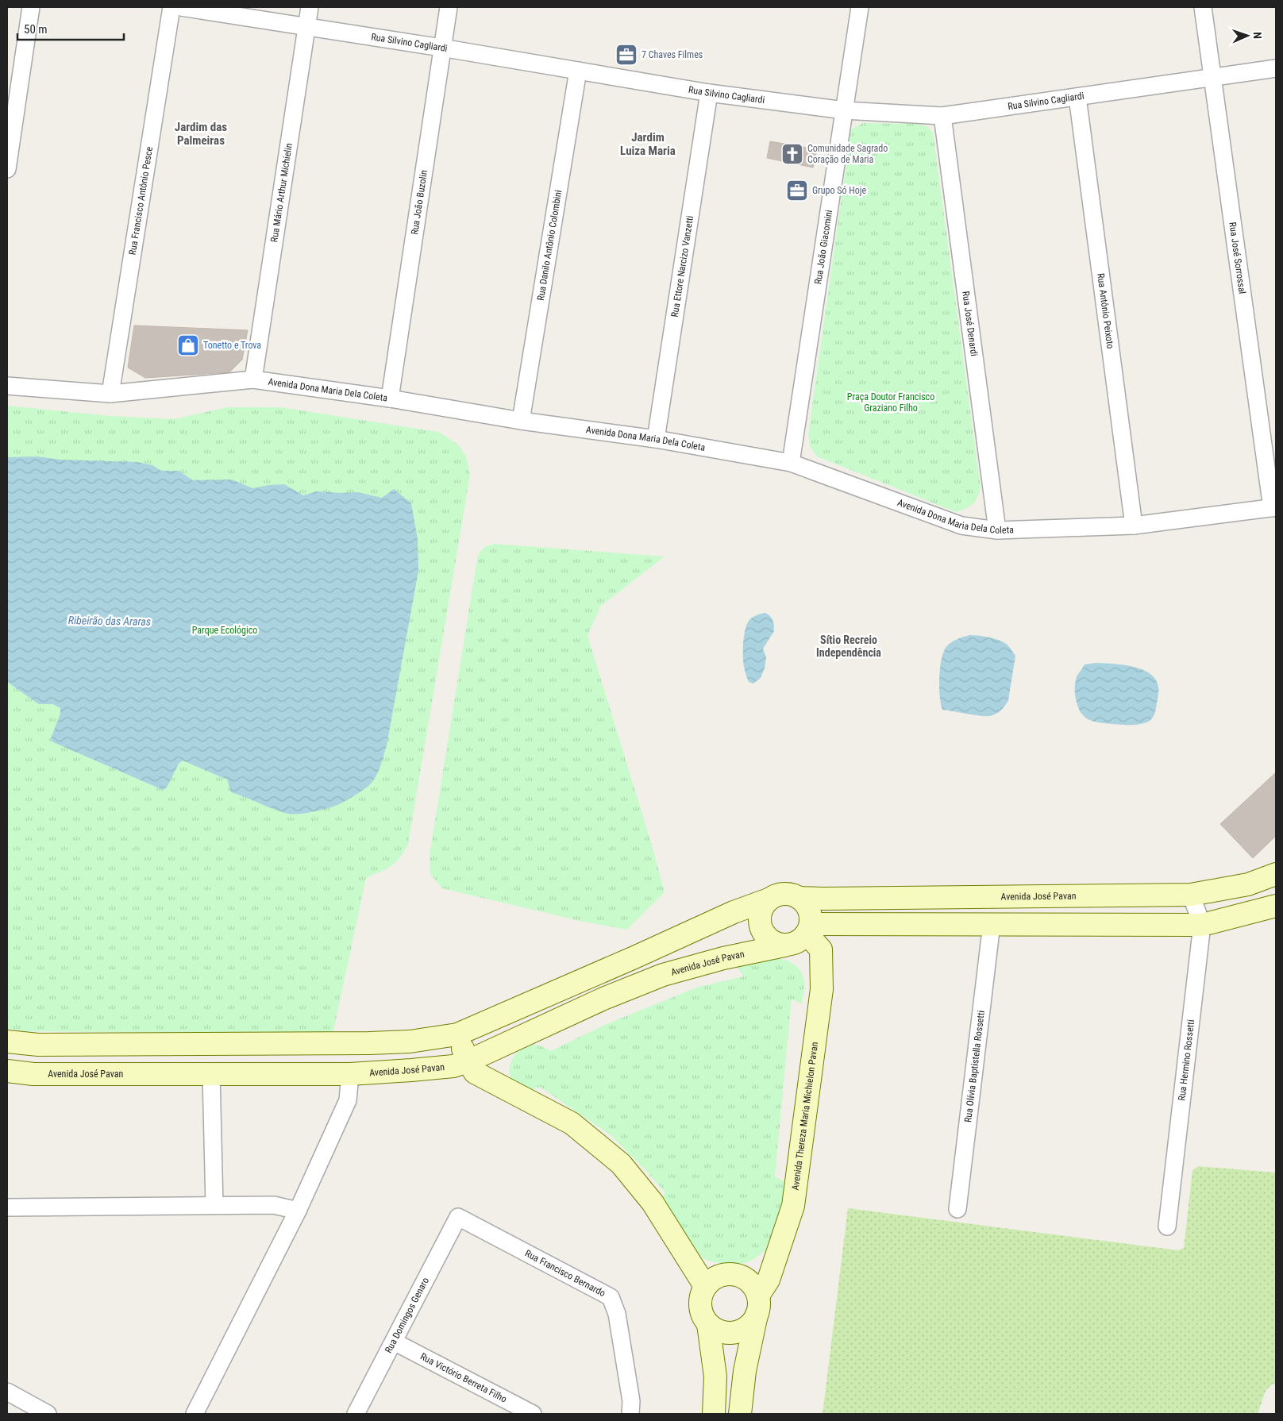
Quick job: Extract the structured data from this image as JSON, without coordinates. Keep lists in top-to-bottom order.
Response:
{
  "streets": {
    "street": [
      "Rua Silvino Cagliardi",
      "Rua Mário Arthur Michielin",
      "Rua Francisco Antônio Pesce",
      "Rua João Buzolin",
      "Rua Danilo Antônio Colombini",
      "Rua João Giacomini",
      "Rua José Sorrossal",
      "Rua Ettore Narcizo Vanzetti",
      "Rua Antônio Peixoto",
      "Rua José Denardi",
      "Avenida Dona Maria Dela Coleta",
      "Avenida José Pavan",
      "Rua Hermino Rossetti",
      "Rua Olívia Baptistella Rossetti",
      "Avenida Thereza Maria Michielon Pavan",
      "Rua Francisco Bernardo",
      "Rua Domingos Genaro",
      "Rua Victório Berreta Filho"
    ]
  },
  "crossings": [
    ["Rua Silvino Cagliardi", "Rua Mário Arthur Michielin"],
    ["Rua Silvino Cagliardi", "Rua João Buzolin"],
    ["Rua Silvino Cagliardi", "Rua Danilo Antônio Colombini"],
    ["Rua Silvino Cagliardi", "Rua João Giacomini"],
    ["Rua Silvino Cagliardi", "Rua José Sorrossal"],
    ["Rua Silvino Cagliardi", "Rua Ettore Narcizo Vanzetti"],
    ["Rua Silvino Cagliardi", "Rua Antônio Peixoto"],
    ["Rua Silvino Cagliardi", "Rua José Denardi"],
    ["Rua Mário Arthur Michielin", "Avenida Dona Maria Dela Coleta"],
    ["Rua Francisco Antônio Pesce", "Avenida Dona Maria Dela Coleta"],
    ["Rua João Buzolin", "Avenida Dona Maria Dela Coleta"],
    ["Rua Danilo Antônio Colombini", "Avenida Dona Maria Dela Coleta"],
    ["Rua João Giacomini", "Avenida Dona Maria Dela Coleta"],
    ["Rua José Sorrossal", "Avenida Dona Maria Dela Coleta"],
    ["Rua Ettore Narcizo Vanzetti", "Avenida Dona Maria Dela Coleta"],
    ["Rua Antônio Peixoto", "Avenida Dona Maria Dela Coleta"],
    ["Rua José Denardi", "Avenida Dona Maria Dela Coleta"],
    ["Avenida José Pavan", "Rua Hermino Rossetti"],
    ["Avenida José Pavan", "Avenida Thereza Maria Michielon Pavan"],
    ["Rua Francisco Bernardo", "Rua Domingos Genaro"],
    ["Rua Domingos Genaro", "Rua Victório Berreta Filho"]
  ],
  "districts": ["Jardim das Palmeiras", "Jardim Luiza Maria", "Sítio Recreio Independência"],
  "water": ["Ribeirão das Araras"],
  "parks": ["Praça Doutor Francisco Graziano Filho", "Parque Ecológico"],
  "places": {
    "office": ["7 Chaves Filmes", "Grupo Só Hoje"],
    "church": ["Comunidade Sagrado Coração de Maria"],
    "shop": ["Tonetto e Trova"]
  },
  "scale_bar": "50 m",
  "north": "right"
}
